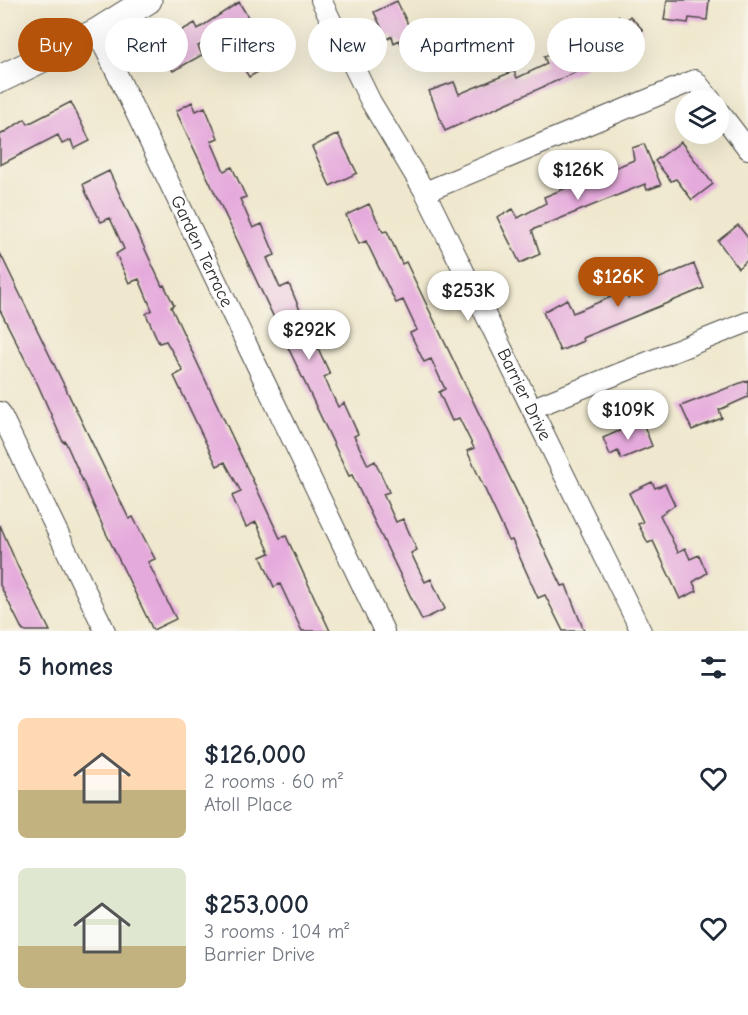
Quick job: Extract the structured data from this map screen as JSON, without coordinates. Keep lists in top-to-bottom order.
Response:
{
  "streets": {
    "street": ["Garden Terrace", "Barrier Drive"]
  },
  "page": {
    "chip": [
      "Buy",
      "Rent",
      "Filters",
      "New",
      "Apartment",
      "House"
    ],
    "price": [
      "$126K",
      "$126K",
      "$253K",
      "$292K",
      "$109K"
    ],
    "heading": "5 homes",
    "list": [
      {
        "name": "$126,000",
        "note": "2 rooms · 60 m² · Atoll Place"
      },
      {
        "name": "$253,000",
        "note": "3 rooms · 104 m² · Barrier Drive"
      }
    ]
  }
}
